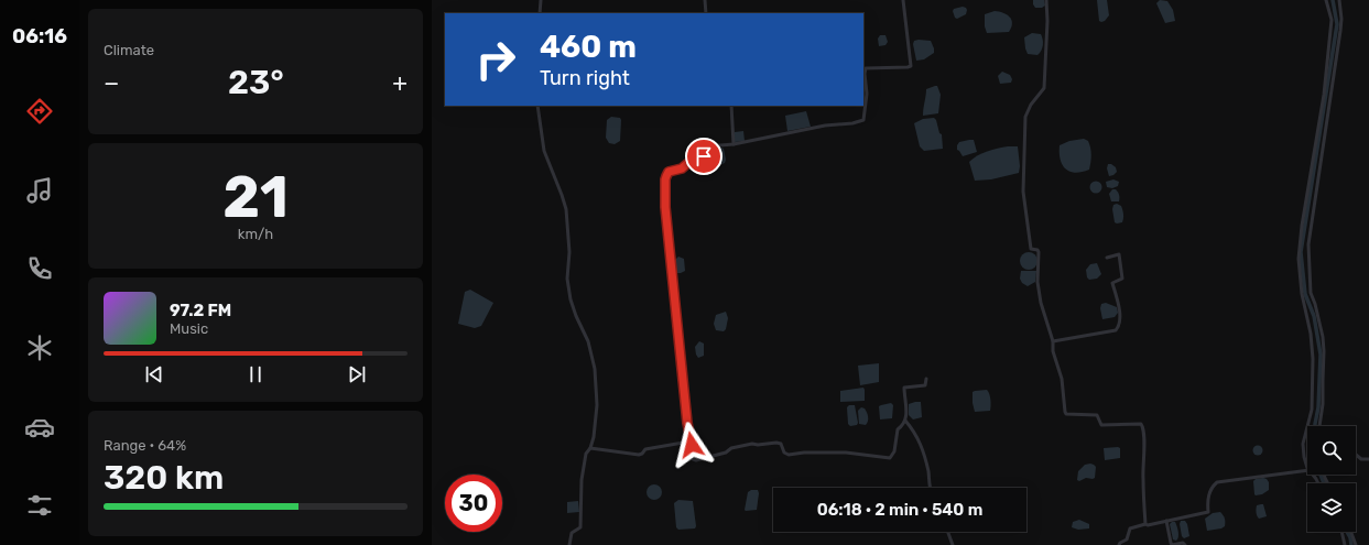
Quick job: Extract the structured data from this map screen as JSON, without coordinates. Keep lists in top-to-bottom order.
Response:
{
  "page": {
    "tabs": "06:16",
    "tile": [
      "Climate",
      ["21", "km/h"],
      ["Range · 64%", "320 km"]
    ],
    "turn": ["460 m", "Turn right"],
    "heat": ["−", "23°", "+"],
    "song": ["97.2 FM", "Music"],
    "limit": "30",
    "trip": "06:18 · 2 min · 540 m"
  }
}
